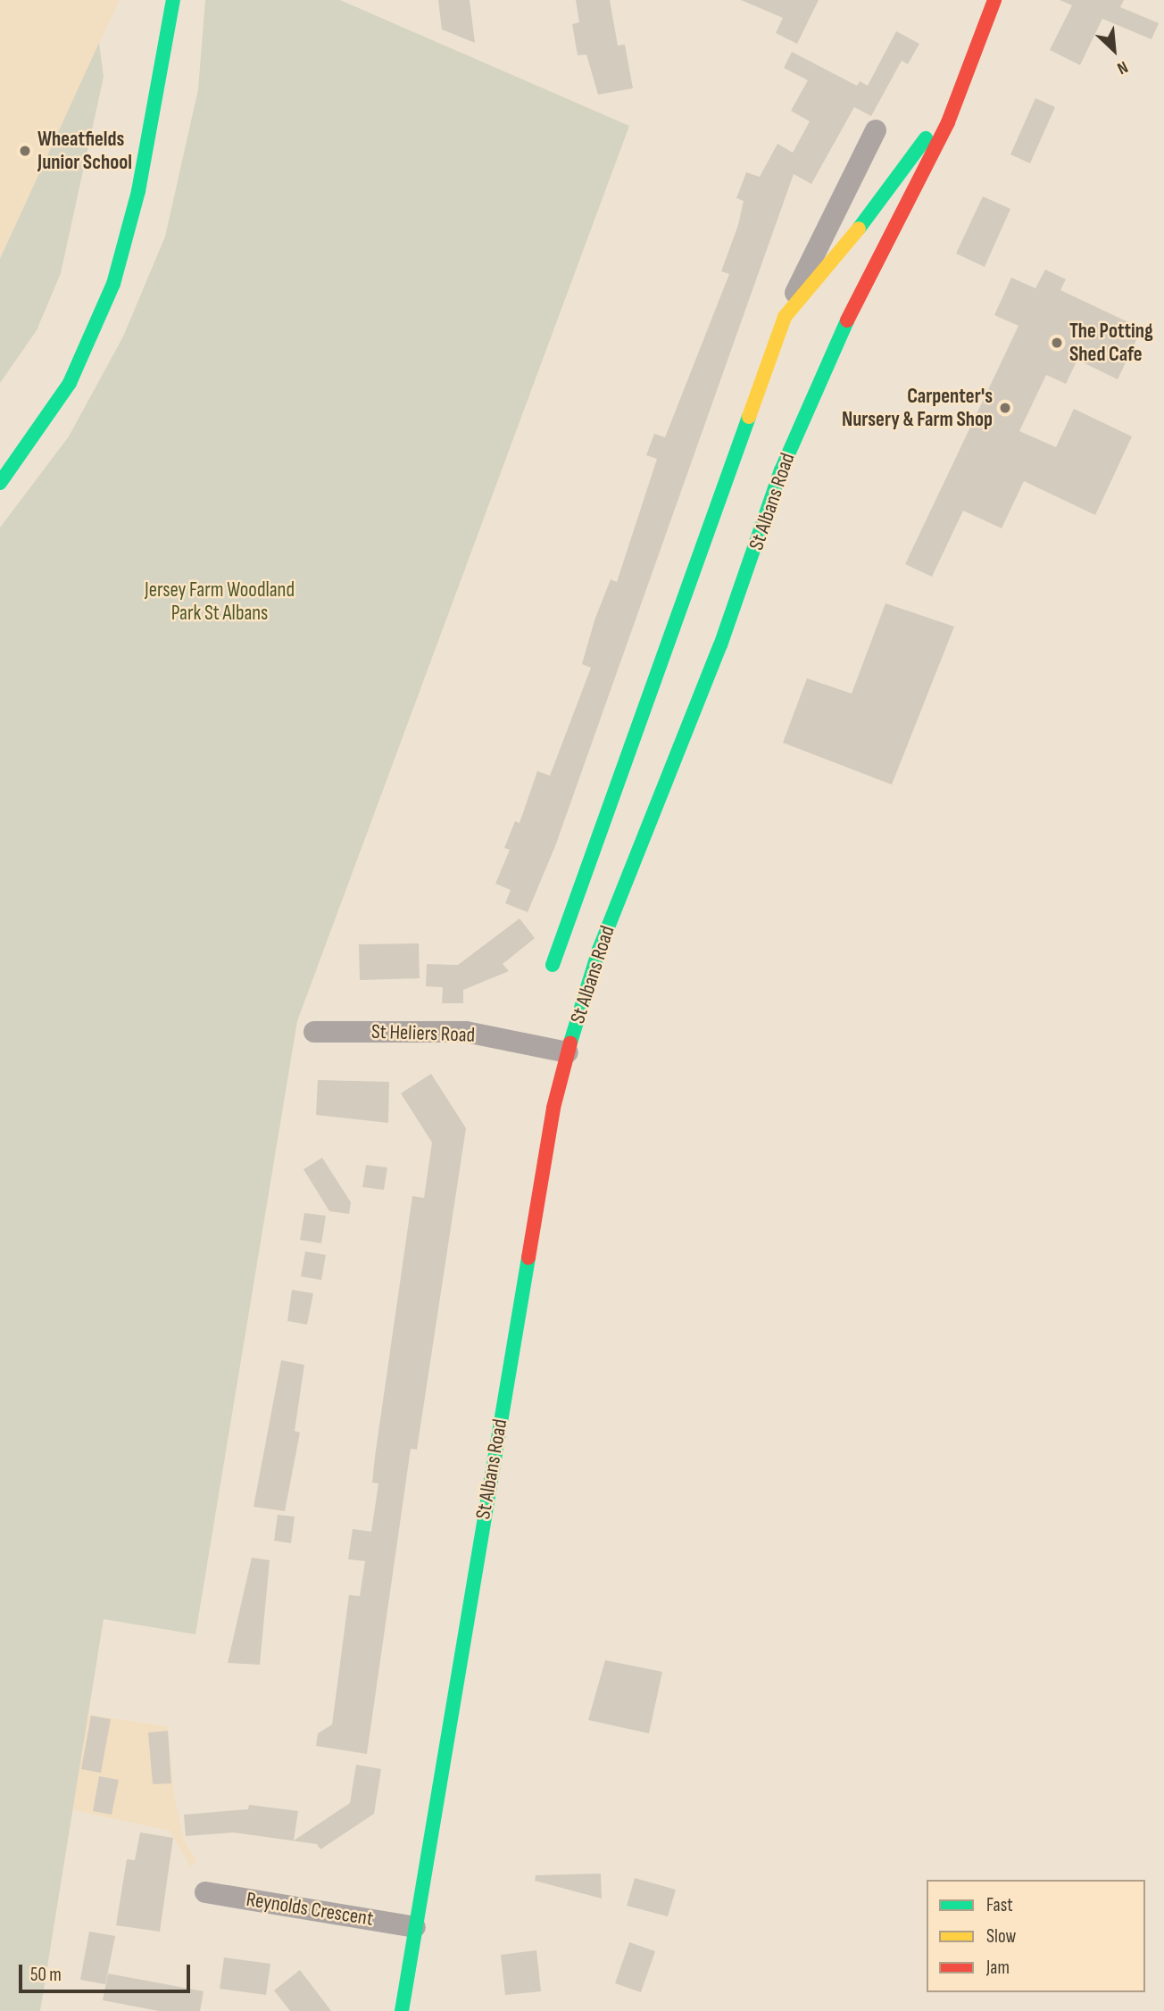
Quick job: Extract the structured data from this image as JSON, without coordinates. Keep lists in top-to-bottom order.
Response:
{
  "streets": {
    "main road": ["St Albans Road"],
    "street": ["St Heliers Road", "Reynolds Crescent"]
  },
  "crossings": [
    ["St Albans Road", "St Heliers Road"],
    ["St Albans Road", "Reynolds Crescent"]
  ],
  "parks": ["Jersey Farm Woodland Park St Albans"],
  "places": ["Wheatfields Junior School", "The Potting Shed Cafe", "Carpenter's Nursery & Farm Shop"],
  "legend": ["Fast", "Slow", "Jam"],
  "scale_bar": "50 m",
  "north": "bottom right"
}
